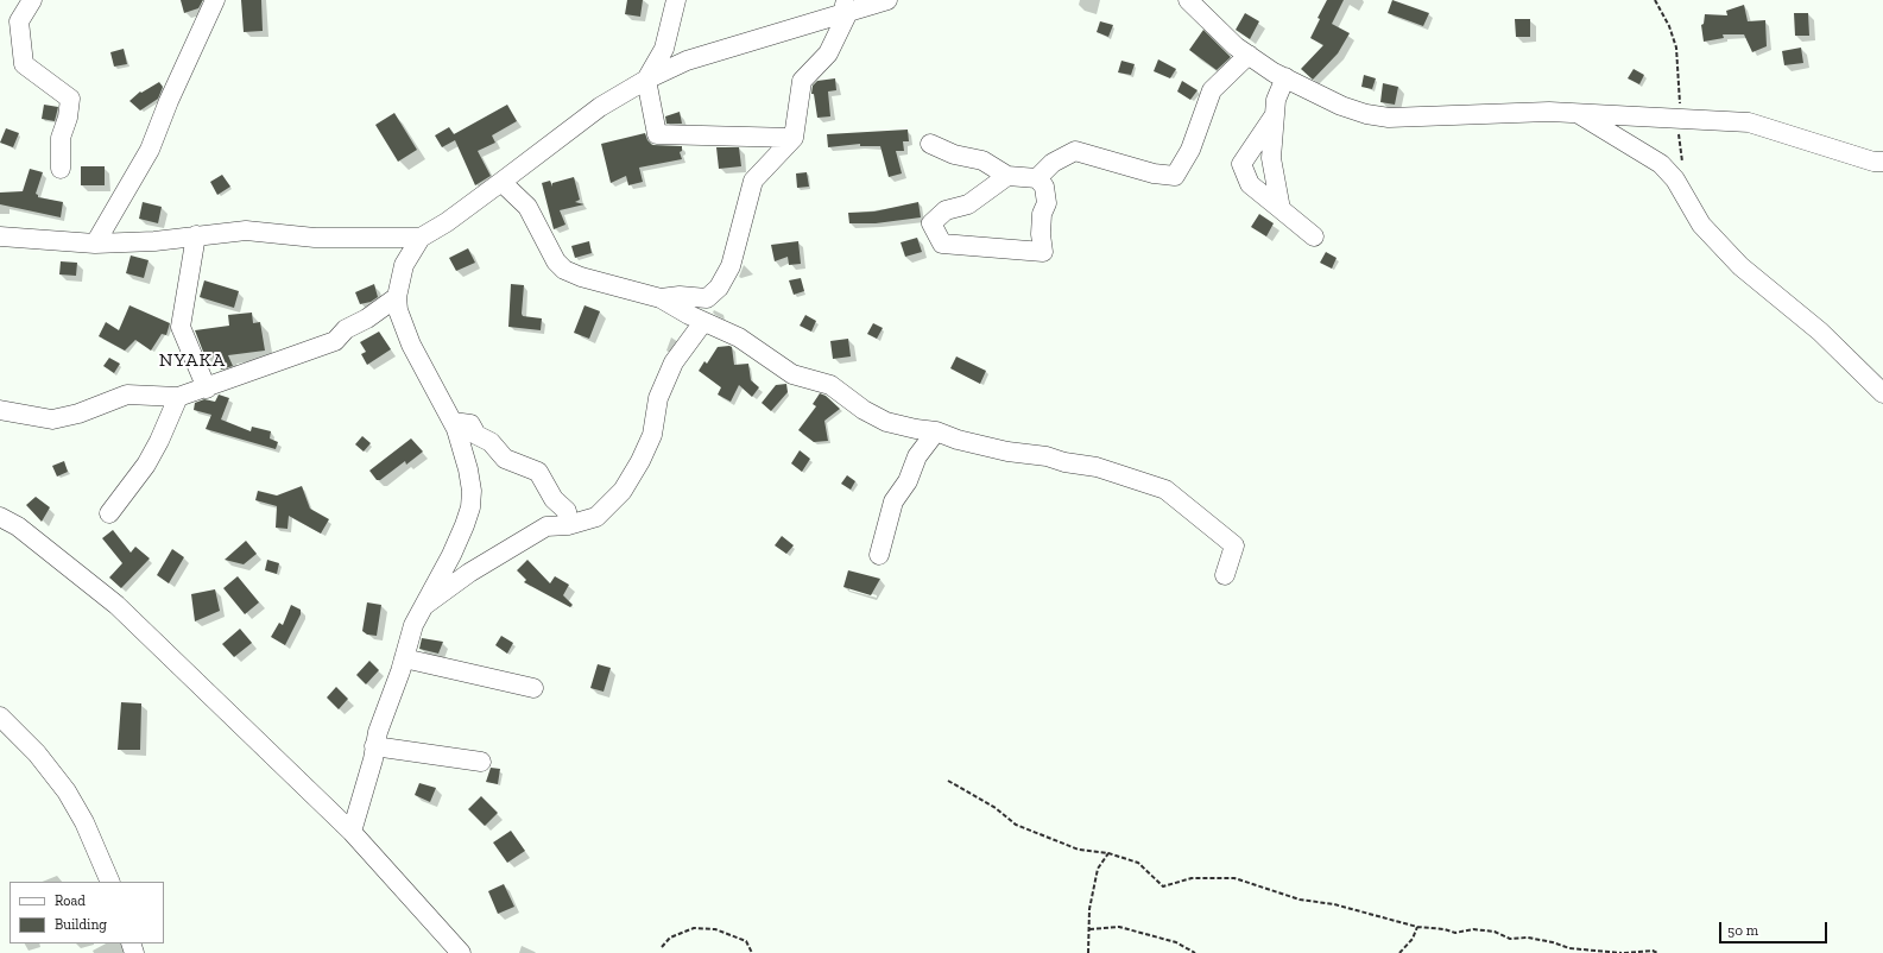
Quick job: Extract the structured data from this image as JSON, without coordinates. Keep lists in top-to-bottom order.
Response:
{
  "districts": ["NYAKA"],
  "legend": ["Road", "Building"],
  "scale_bar": "50 m"
}
